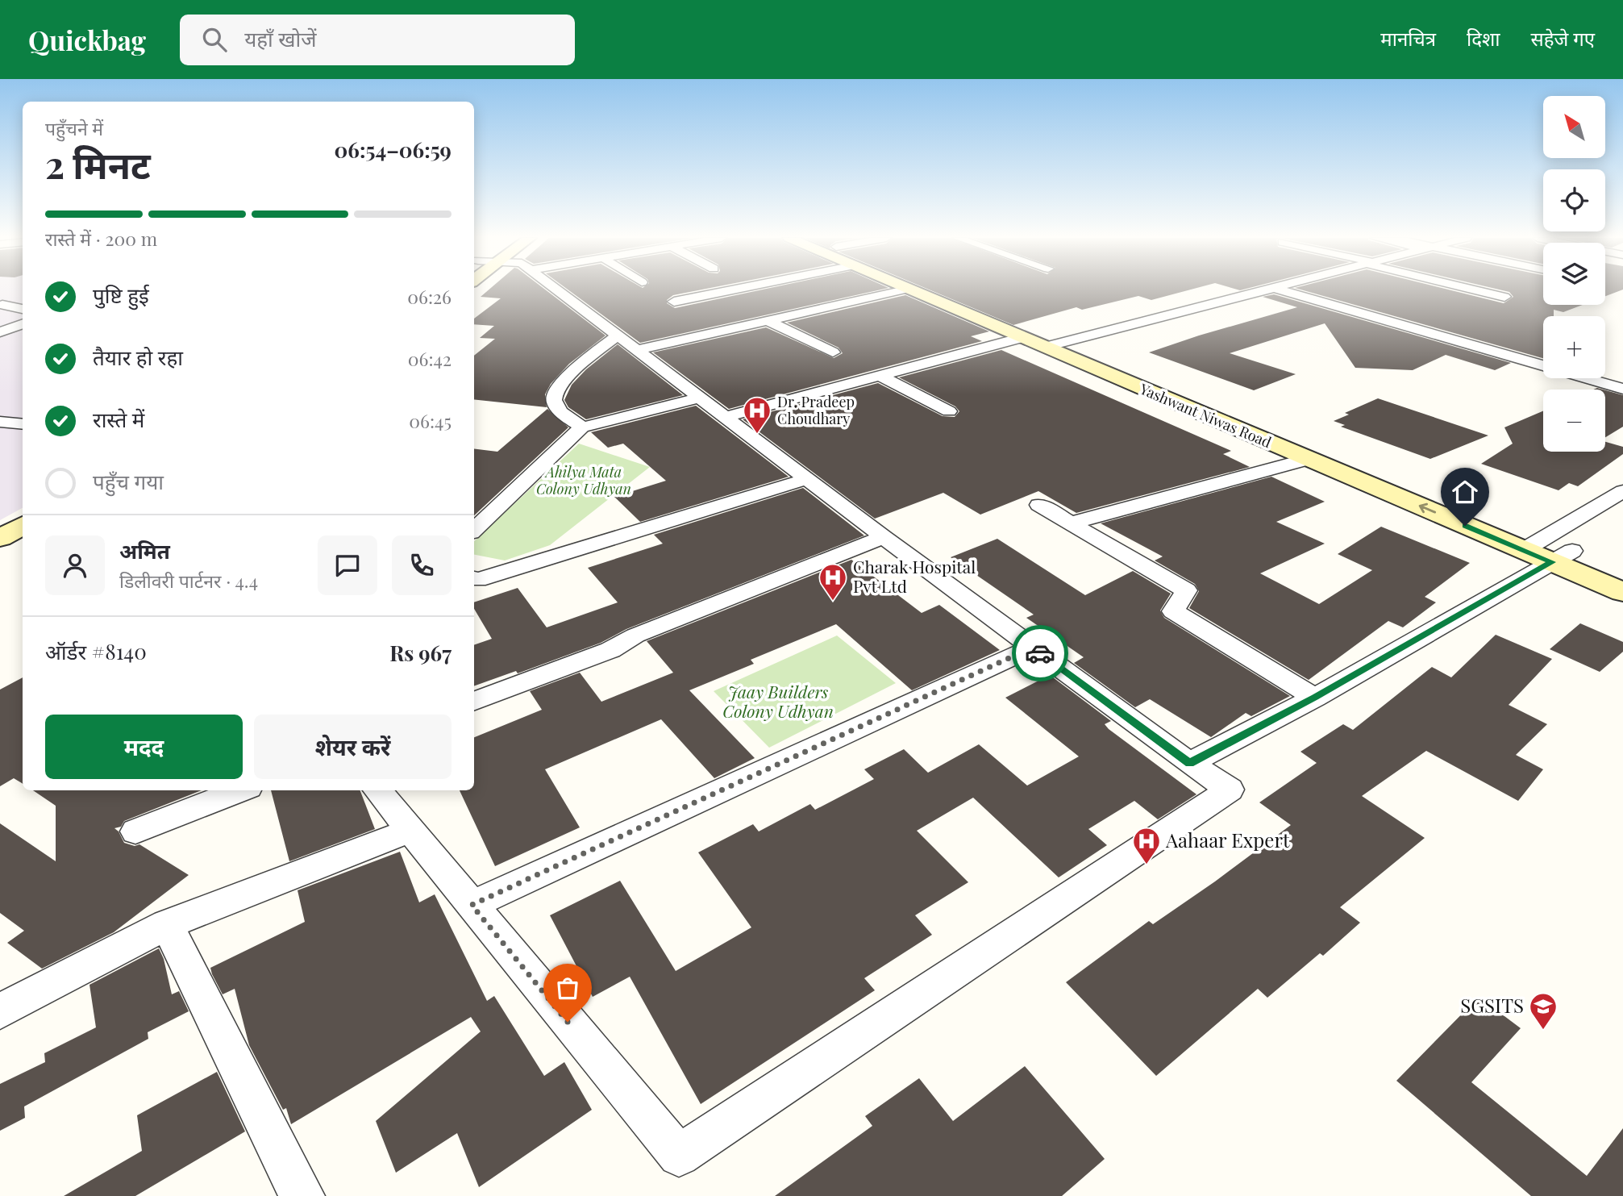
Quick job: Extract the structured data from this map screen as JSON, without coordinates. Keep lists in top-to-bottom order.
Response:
{
  "streets": {
    "main road": ["Yashwant Niwas Road"]
  },
  "parks": ["Ahilya Mata Colony Udhyan", "Jaay Builders Colony Udhyan"],
  "places": {
    "hospital": ["Dr. Pradeep Choudhary", "Charak Hospital Pvt Ltd", "Aahaar Expert"],
    "school or university": ["SGSITS"]
  },
  "north": "top left",
  "page": {
    "header": "Quickbag",
    "search": "यहाँ खोजें",
    "nav": ["मानचित्र", "दिशा", "सहेजे गए"],
    "map_buttons": ["+", "−"],
    "heading": ["2 मिनट", "पहुँचने में", "06:54–06:59"],
    "panel": [
      "अमित",
      "डिलीवरी पार्टनर · 4.4",
      "ऑर्डर #8140",
      "Rs 967"
    ],
    "bar": "रास्ते में · 200 m",
    "list": [
      ["पुष्टि हुई", "06:26"],
      ["तैयार हो रहा", "06:42"],
      ["रास्ते में", "06:45"],
      "पहुँच गया"
    ],
    "buttons": ["मदद", "शेयर करें"]
  }
}
